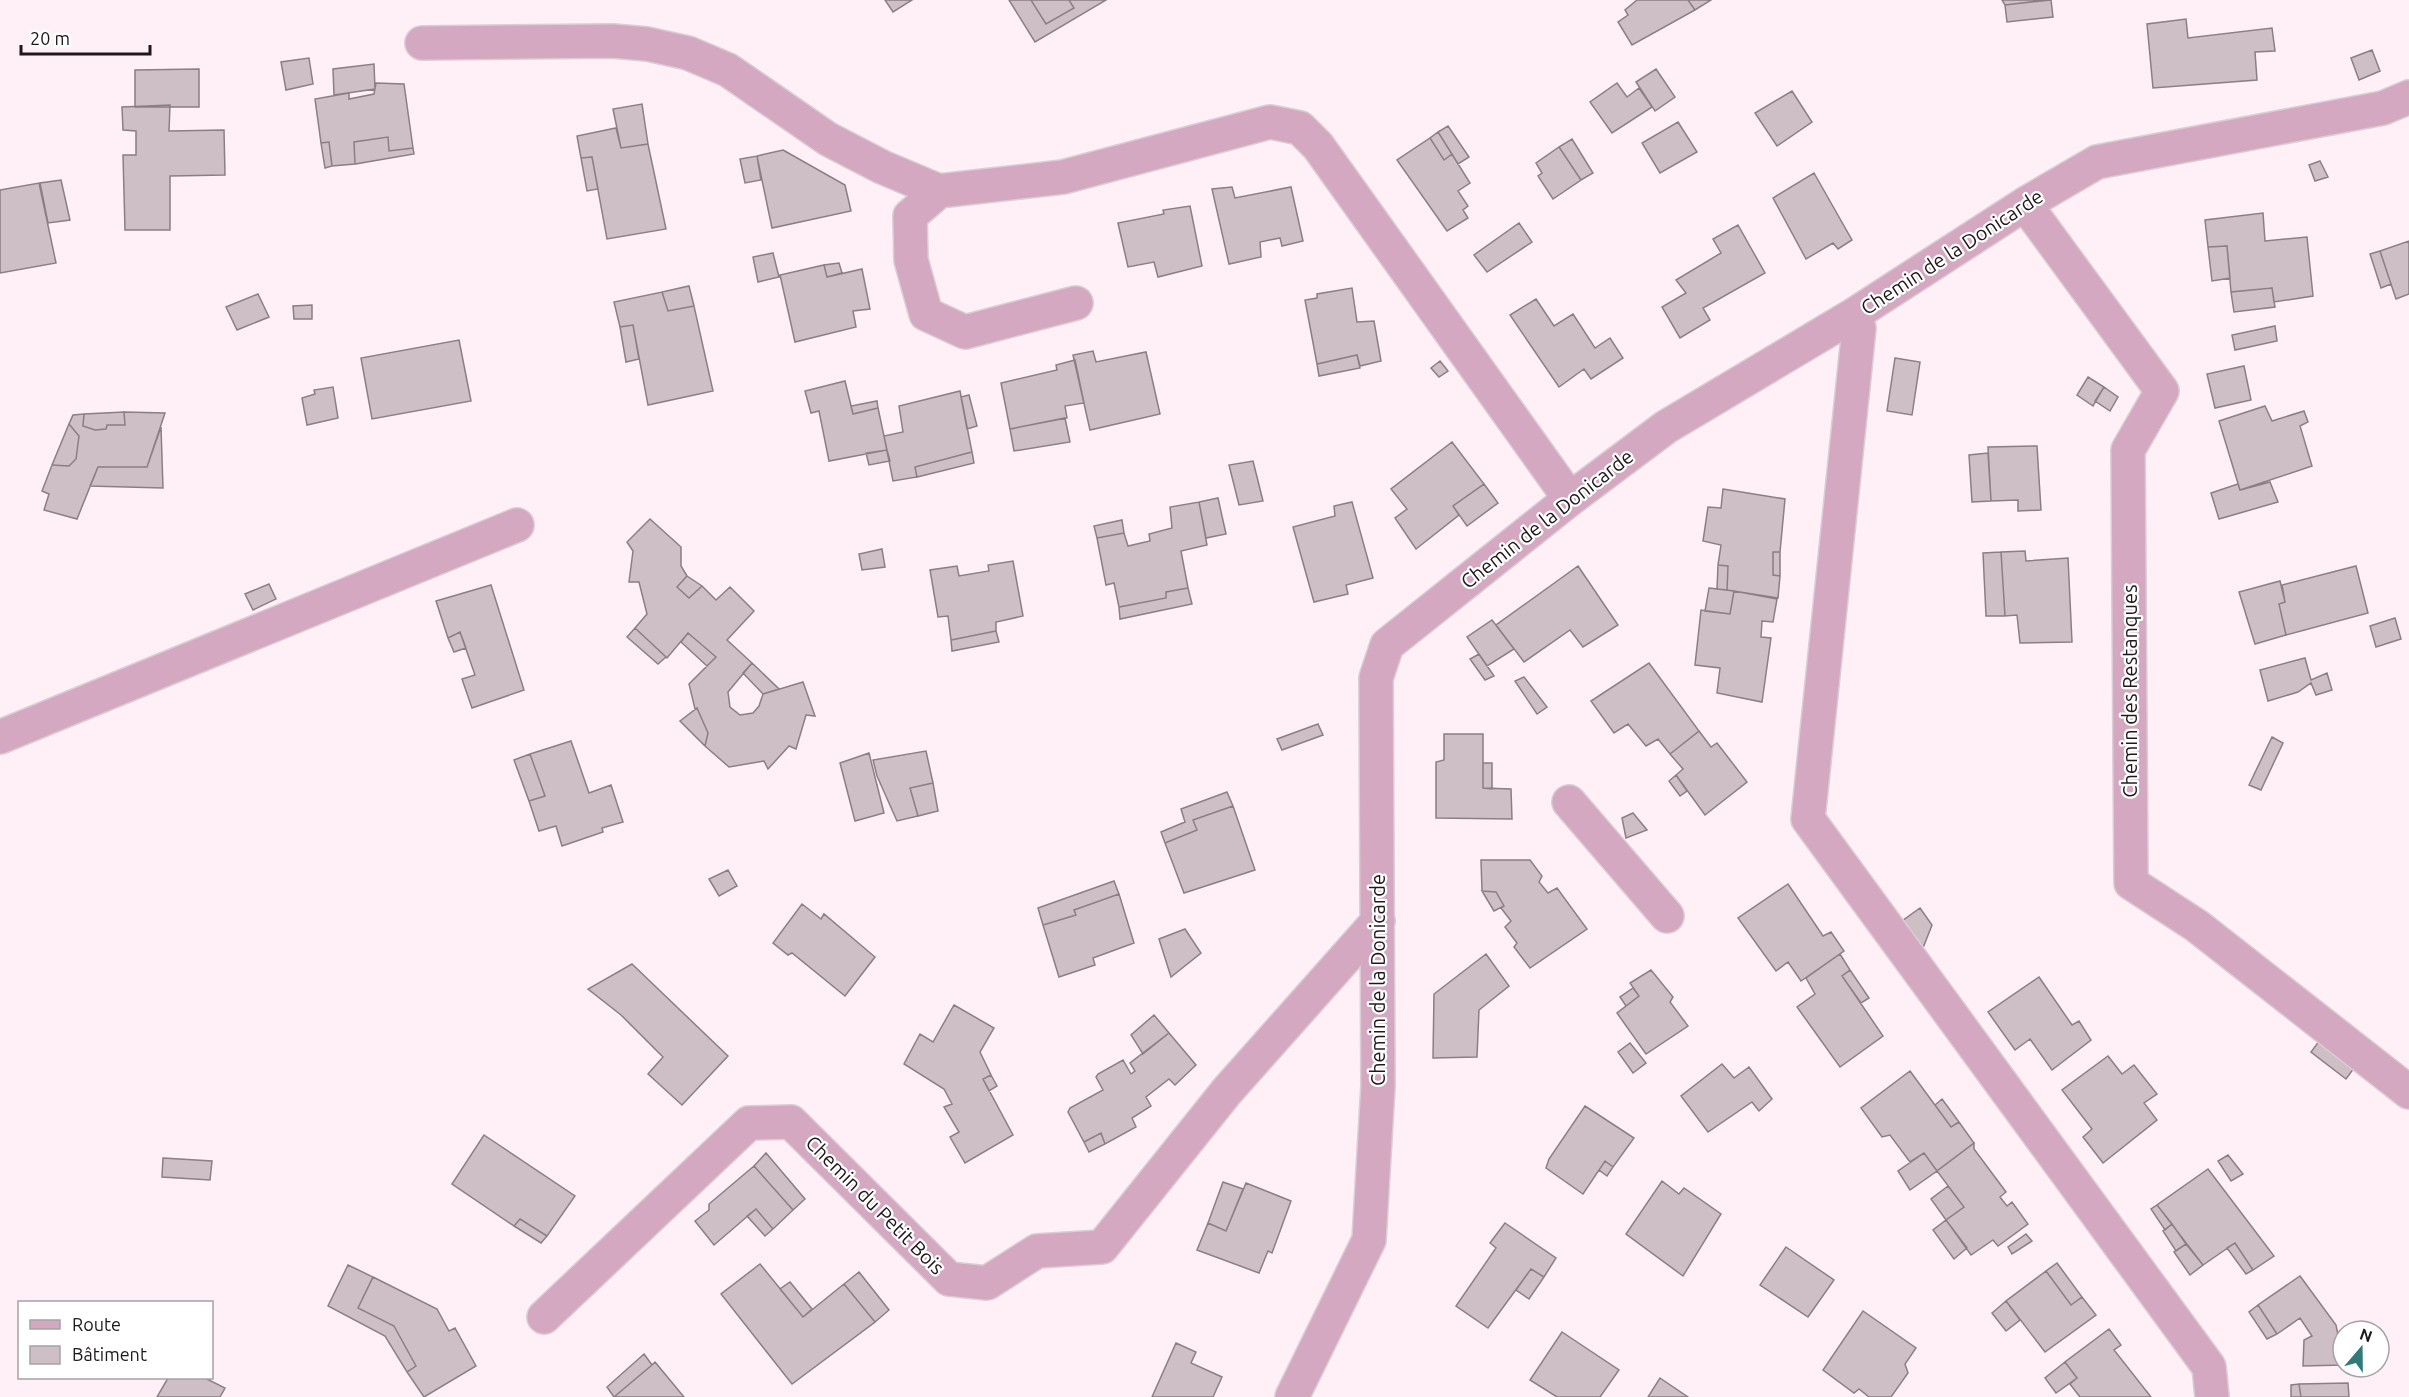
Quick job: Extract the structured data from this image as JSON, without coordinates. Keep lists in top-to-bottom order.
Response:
{
  "streets": {
    "street": ["Chemin de la Donicarde", "Chemin des Restanques", "Chemin du Petit Bois"]
  },
  "crossings": [
    ["Chemin de la Donicarde", "Chemin des Restanques"],
    ["Chemin de la Donicarde", "Chemin du Petit Bois"]
  ],
  "legend": ["Route", "Bâtiment"],
  "scale_bar": "20 m",
  "north": "top"
}
